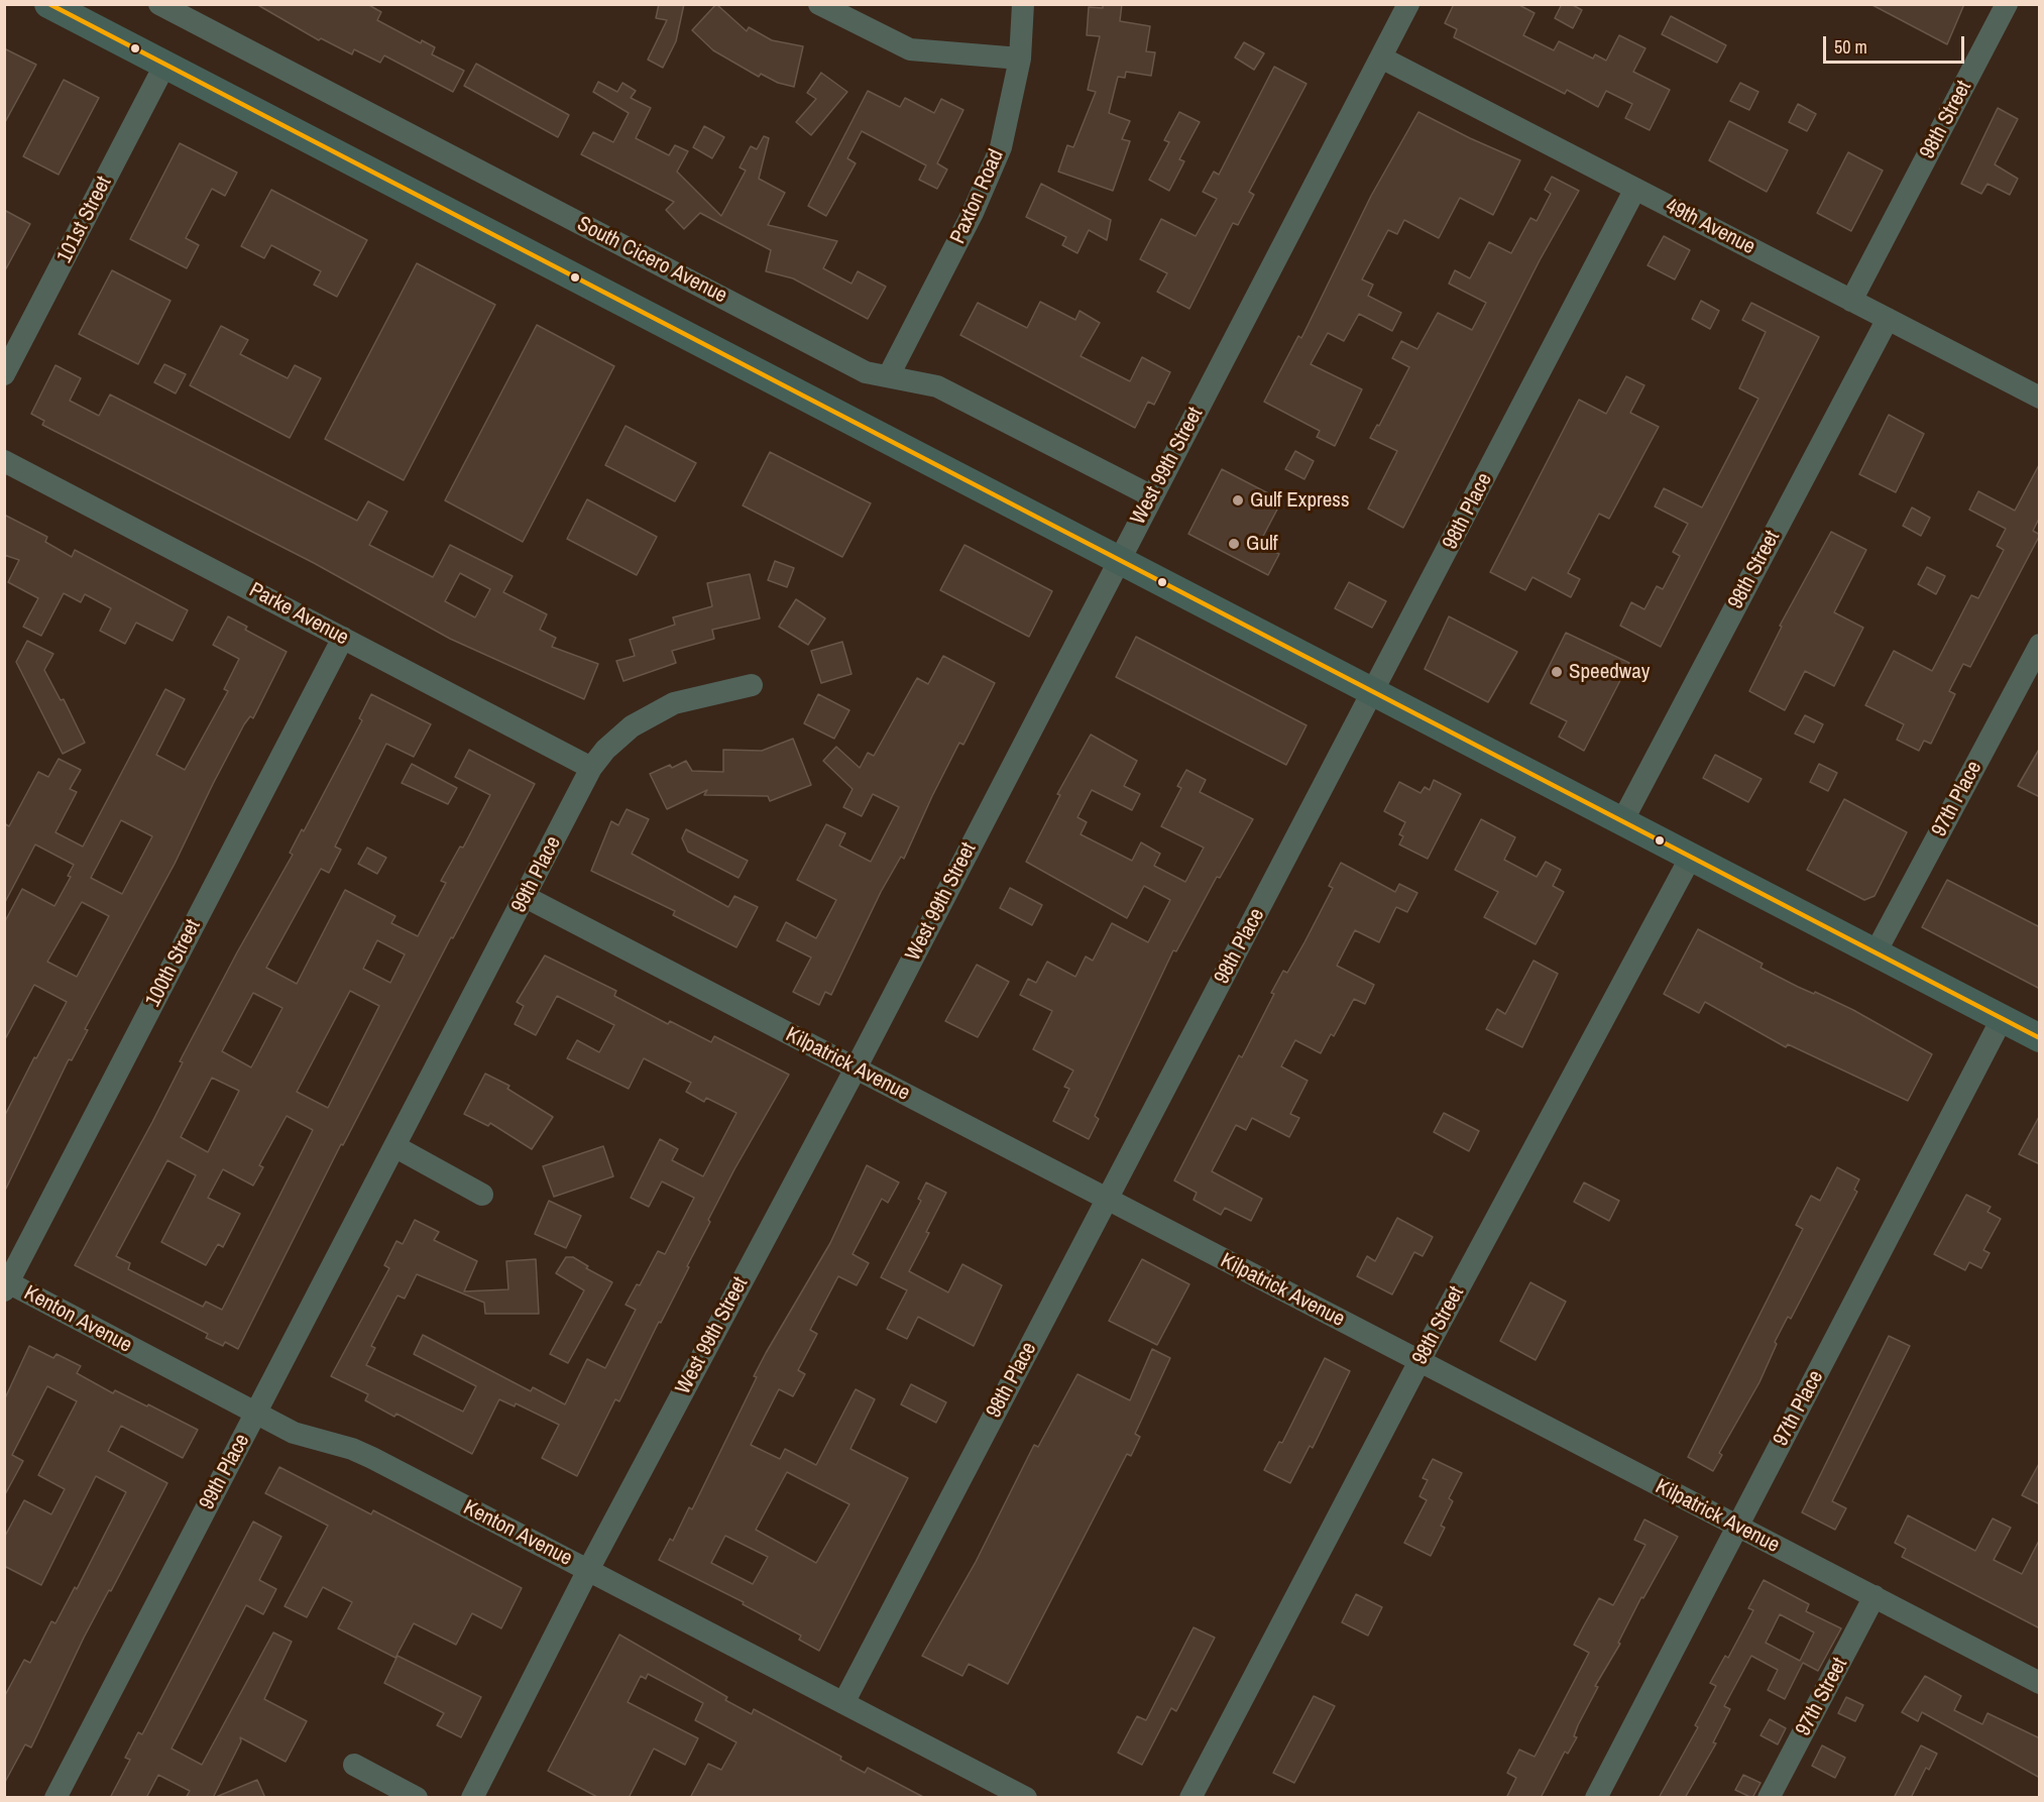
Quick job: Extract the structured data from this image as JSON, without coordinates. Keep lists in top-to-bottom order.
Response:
{
  "streets": {
    "street": [
      "98th Street",
      "Paxton Road",
      "101st Street",
      "49th Avenue",
      "South Cicero Avenue",
      "West 99th Street",
      "98th Place",
      "Parke Avenue",
      "97th Place",
      "99th Place",
      "100th Street",
      "Kilpatrick Avenue",
      "Kenton Avenue",
      "97th Street"
    ]
  },
  "crossings": [
    ["98th Street", "49th Avenue"],
    ["98th Street", "Kilpatrick Avenue"],
    ["Paxton Road", "South Cicero Avenue"],
    ["49th Avenue", "West 99th Street"],
    ["49th Avenue", "98th Place"],
    ["South Cicero Avenue", "West 99th Street"],
    ["West 99th Street", "Kilpatrick Avenue"],
    ["West 99th Street", "Kenton Avenue"],
    ["98th Place", "Kilpatrick Avenue"],
    ["98th Place", "Kenton Avenue"],
    ["Parke Avenue", "99th Place"],
    ["Parke Avenue", "100th Street"],
    ["97th Place", "Kilpatrick Avenue"],
    ["99th Place", "Kilpatrick Avenue"],
    ["99th Place", "Kenton Avenue"],
    ["100th Street", "Kenton Avenue"],
    ["Kilpatrick Avenue", "97th Street"]
  ],
  "places": ["Gulf Express", "Gulf", "Speedway"],
  "scale_bar": "50 m"
}
